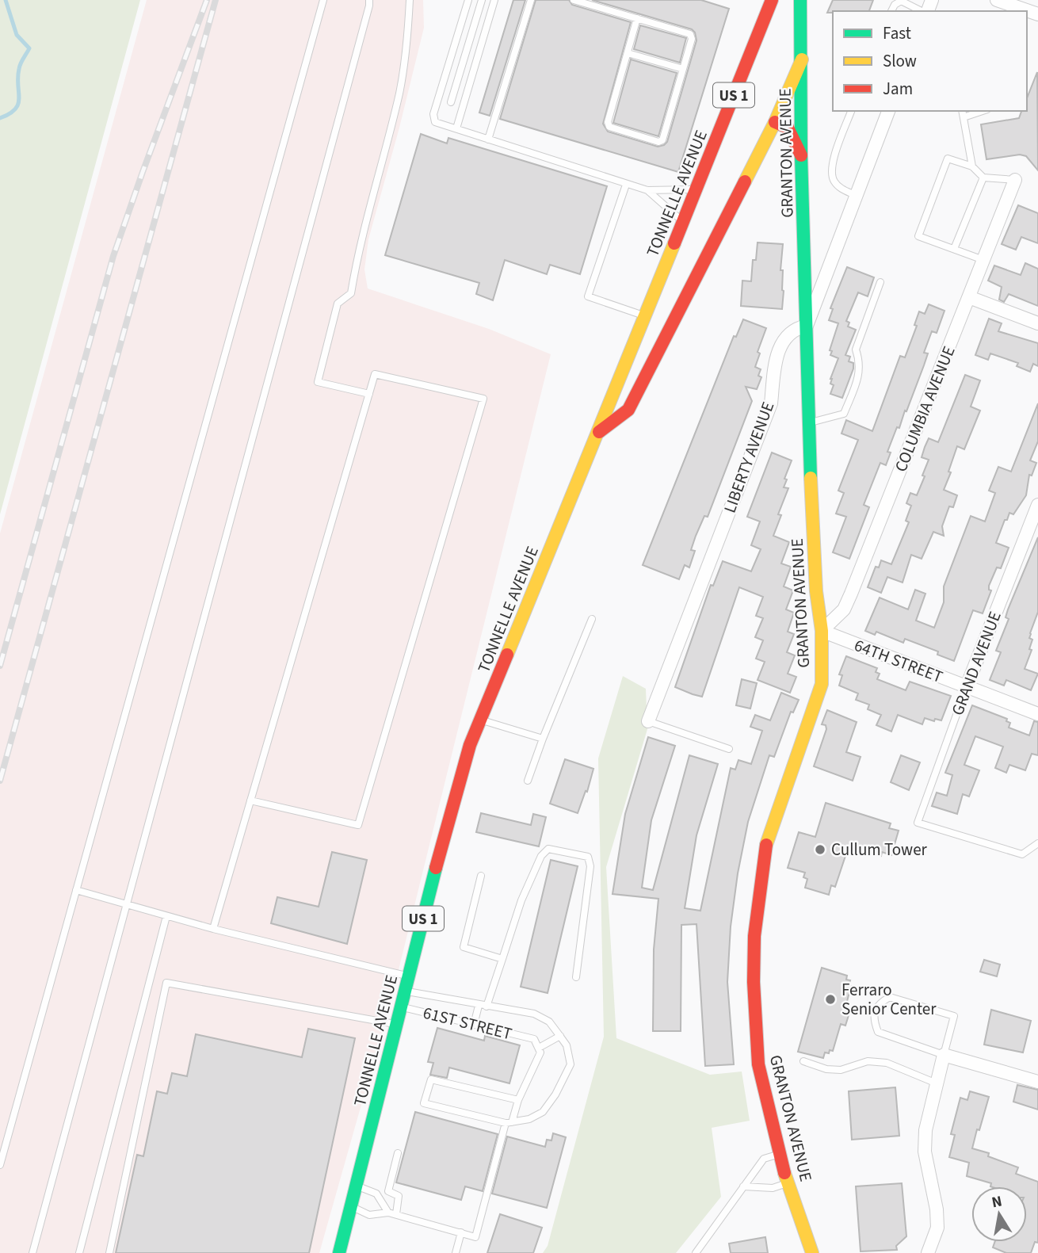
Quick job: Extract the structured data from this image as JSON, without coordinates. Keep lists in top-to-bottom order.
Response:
{
  "streets": {
    "main road": ["US 1", "GRANTON AVENUE", "TONNELLE AVENUE"],
    "street": [
      "COLUMBIA AVENUE",
      "LIBERTY AVENUE",
      "64TH STREET",
      "GRAND AVENUE"
    ],
    "lane": ["61ST STREET"]
  },
  "crossings": [
    ["GRANTON AVENUE", "COLUMBIA AVENUE"],
    ["GRANTON AVENUE", "LIBERTY AVENUE"],
    ["GRANTON AVENUE", "64TH STREET"],
    ["TONNELLE AVENUE", "61ST STREET"],
    ["COLUMBIA AVENUE", "64TH STREET"],
    ["64TH STREET", "GRAND AVENUE"]
  ],
  "places": ["Cullum Tower", "Ferraro Senior Center"],
  "legend": ["Fast", "Slow", "Jam"],
  "north": "top"
}
